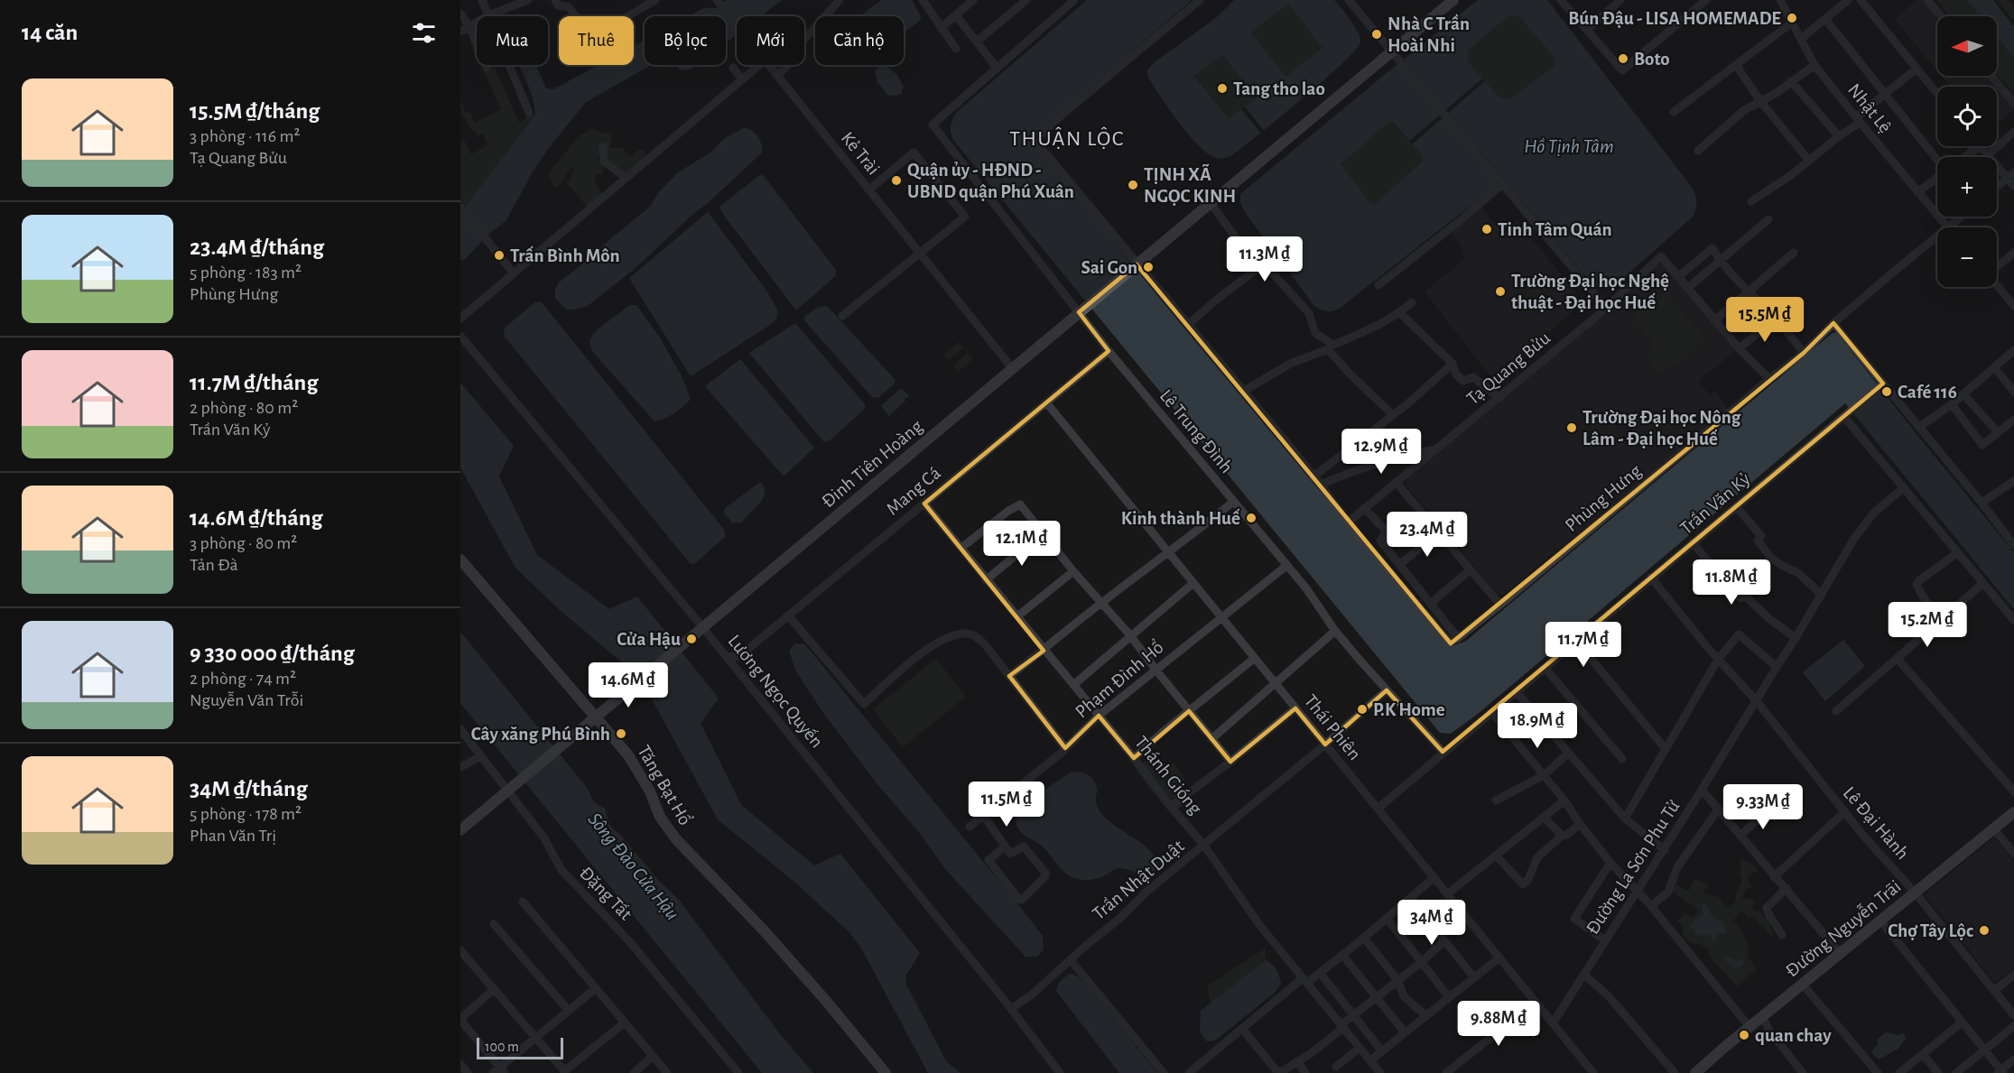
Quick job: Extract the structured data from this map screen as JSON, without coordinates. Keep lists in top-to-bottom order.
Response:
{
  "streets": {
    "main road": ["Đinh Tiên Hoàng", "Tăng Bạt Hổ", "Đường Nguyễn Trãi"],
    "street": [
      "Nhật Lệ",
      "Kẻ Trài",
      "Tạ Quang Bửu",
      "Lê Trung Đình",
      "Mang Cá",
      "Phùng Hưng",
      "Trần Văn Kỷ",
      "Phạm Đình Hổ",
      "Lương Ngọc Quyến",
      "Thái Phiên",
      "Thánh Gióng",
      "Lê Đại Hành",
      "Đường La Sơn Phu Tử",
      "Trần Nhật Duật",
      "Đặng Tất"
    ]
  },
  "crossings": [
    ["Nhật Lệ", "Phùng Hưng"],
    ["Kẻ Trài", "Đinh Tiên Hoàng"],
    ["Tạ Quang Bửu", "Phùng Hưng"],
    ["Lê Trung Đình", "Đinh Tiên Hoàng"],
    ["Lê Trung Đình", "Mang Cá"],
    ["Lê Trung Đình", "Trần Văn Kỷ"],
    ["Lê Trung Đình", "Phạm Đình Hổ"],
    ["Lê Trung Đình", "Trần Nhật Duật"],
    ["Đinh Tiên Hoàng", "Lương Ngọc Quyến"],
    ["Đinh Tiên Hoàng", "Tăng Bạt Hổ"],
    ["Đinh Tiên Hoàng", "Đặng Tất"],
    ["Mang Cá", "Thái Phiên"],
    ["Mang Cá", "Thánh Gióng"],
    ["Trần Văn Kỷ", "Thái Phiên"],
    ["Trần Văn Kỷ", "Lê Đại Hành"],
    ["Phạm Đình Hổ", "Thái Phiên"],
    ["Phạm Đình Hổ", "Thánh Gióng"],
    ["Lương Ngọc Quyến", "Trần Nhật Duật"],
    ["Thái Phiên", "Đường La Sơn Phu Tử"],
    ["Thái Phiên", "Trần Nhật Duật"],
    ["Thánh Gióng", "Trần Nhật Duật"],
    ["Lê Đại Hành", "Đường La Sơn Phu Tử"],
    ["Lê Đại Hành", "Đường Nguyễn Trãi"]
  ],
  "districts": ["THUẬN LỘC"],
  "water": ["Hồ Tịnh Tâm", "Sông Đào Cửa Hậu"],
  "places": [
    "Bún Đậu - LISA HOMEMADE",
    "Nhà C Trần Hoài Nhi",
    "Boto",
    "Tang tho lao",
    "Quận ủy - HĐND - UBND quận Phú Xuân",
    "TỊNH XÃ NGỌC KINH",
    "Tinh Tâm Quán",
    "Trấn Bình Môn",
    "Sai Gon",
    "Trường Đại học Nghệ thuật - Đại học Huế",
    "Café 116",
    "Trường Đại học Nông Lâm - Đại học Huế",
    "Kinh thành Huế",
    "Cửa Hậu",
    "P.K Home",
    "Cây xăng Phú Bình",
    "Chợ Tây Lộc",
    "quan chay"
  ],
  "scale_bar": "100 m",
  "north": "left",
  "page": {
    "heading": "14 căn",
    "map_buttons": ["+", "−"],
    "chip": [
      "Mua",
      "Thuê",
      "Bộ lọc",
      "Mới",
      "Căn hộ"
    ],
    "list": [
      {
        "name": "15.5M ₫/tháng",
        "note": "3 phòng · 116 m² · Tạ Quang Bửu"
      },
      {
        "name": "23.4M ₫/tháng",
        "note": "5 phòng · 183 m² · Phùng Hưng"
      },
      {
        "name": "11.7M ₫/tháng",
        "note": "2 phòng · 80 m² · Trần Văn Kỷ"
      },
      {
        "name": "14.6M ₫/tháng",
        "note": "3 phòng · 80 m² · Tản Đà"
      },
      {
        "name": "9 330 000 ₫/tháng",
        "note": "2 phòng · 74 m² · Nguyễn Văn Trỗi"
      },
      {
        "name": "34M ₫/tháng",
        "note": "5 phòng · 178 m² · Phan Văn Trị"
      }
    ],
    "price": [
      "11.3M ₫",
      "15.5M ₫",
      "12.9M ₫",
      "23.4M ₫",
      "12.1M ₫",
      "11.8M ₫",
      "15.2M ₫",
      "11.7M ₫",
      "14.6M ₫",
      "18.9M ₫",
      "11.5M ₫",
      "9.33M ₫",
      "34M ₫",
      "9.88M ₫"
    ],
    "scale": "100 m"
  }
}
